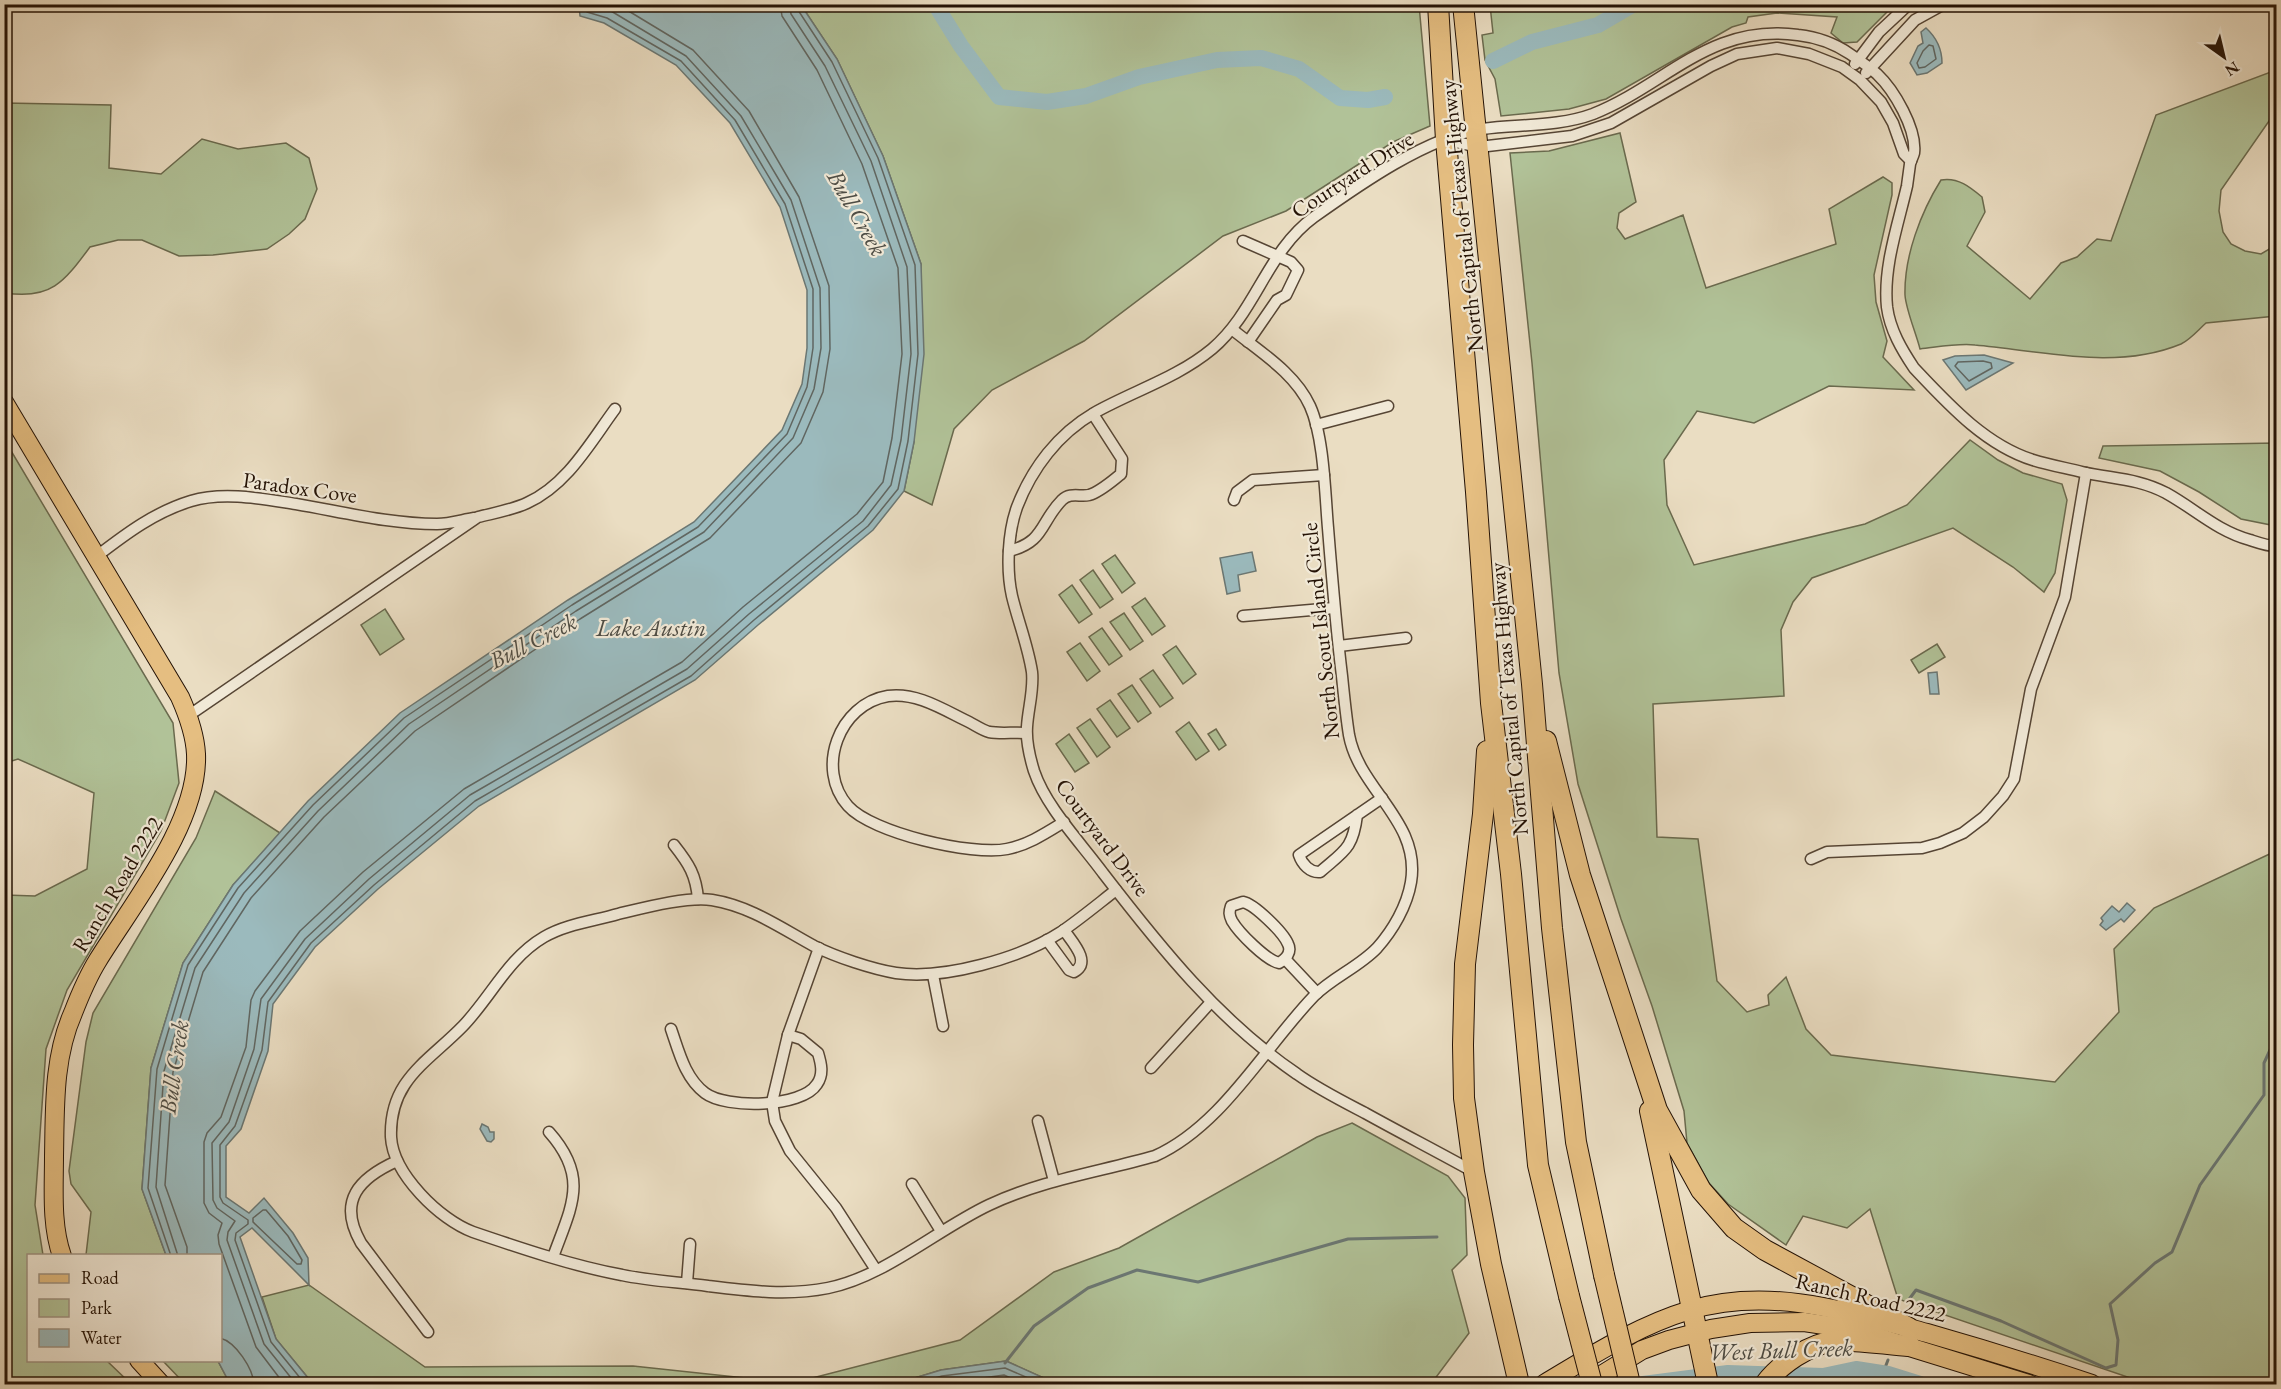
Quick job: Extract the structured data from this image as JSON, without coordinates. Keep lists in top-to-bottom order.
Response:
{
  "streets": {
    "highway": ["North Capital of Texas Highway"],
    "main road": ["Ranch Road 2222"],
    "street": ["Courtyard Drive", "Paradox Cove", "North Scout Island Circle"]
  },
  "crossings": [
    ["Courtyard Drive", "North Capital of Texas Highway"],
    ["Courtyard Drive", "North Scout Island Circle"],
    ["Paradox Cove", "Ranch Road 2222"]
  ],
  "water": ["Bull Creek", "Lake Austin", "West Bull Creek"],
  "legend": ["Road", "Park", "Water"],
  "north": "bottom right"
}
